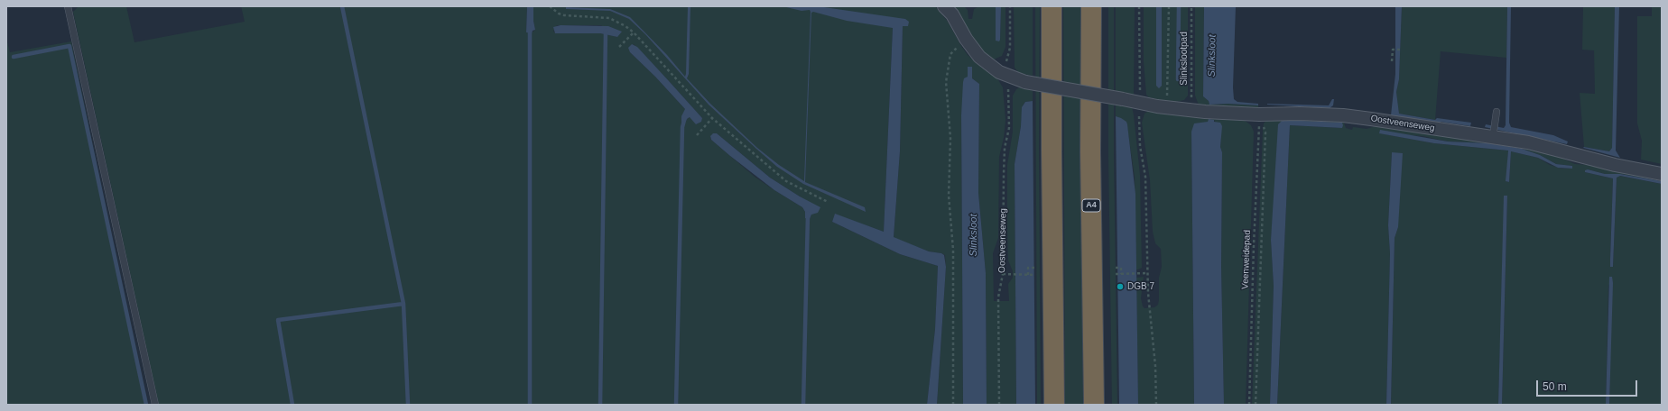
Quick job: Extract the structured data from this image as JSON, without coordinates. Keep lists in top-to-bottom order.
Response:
{
  "streets": {
    "highway": ["A4"],
    "street": ["Oostveenseweg"],
    "path": ["Slinkslootpad", "Veenweidepad"]
  },
  "crossings": [
    ["Slinkslootpad", "Oostveenseweg"],
    ["Oostveenseweg", "Veenweidepad"]
  ],
  "water": ["Slinksloot"],
  "places": ["DGB 7"],
  "scale_bar": "50 m"
}
